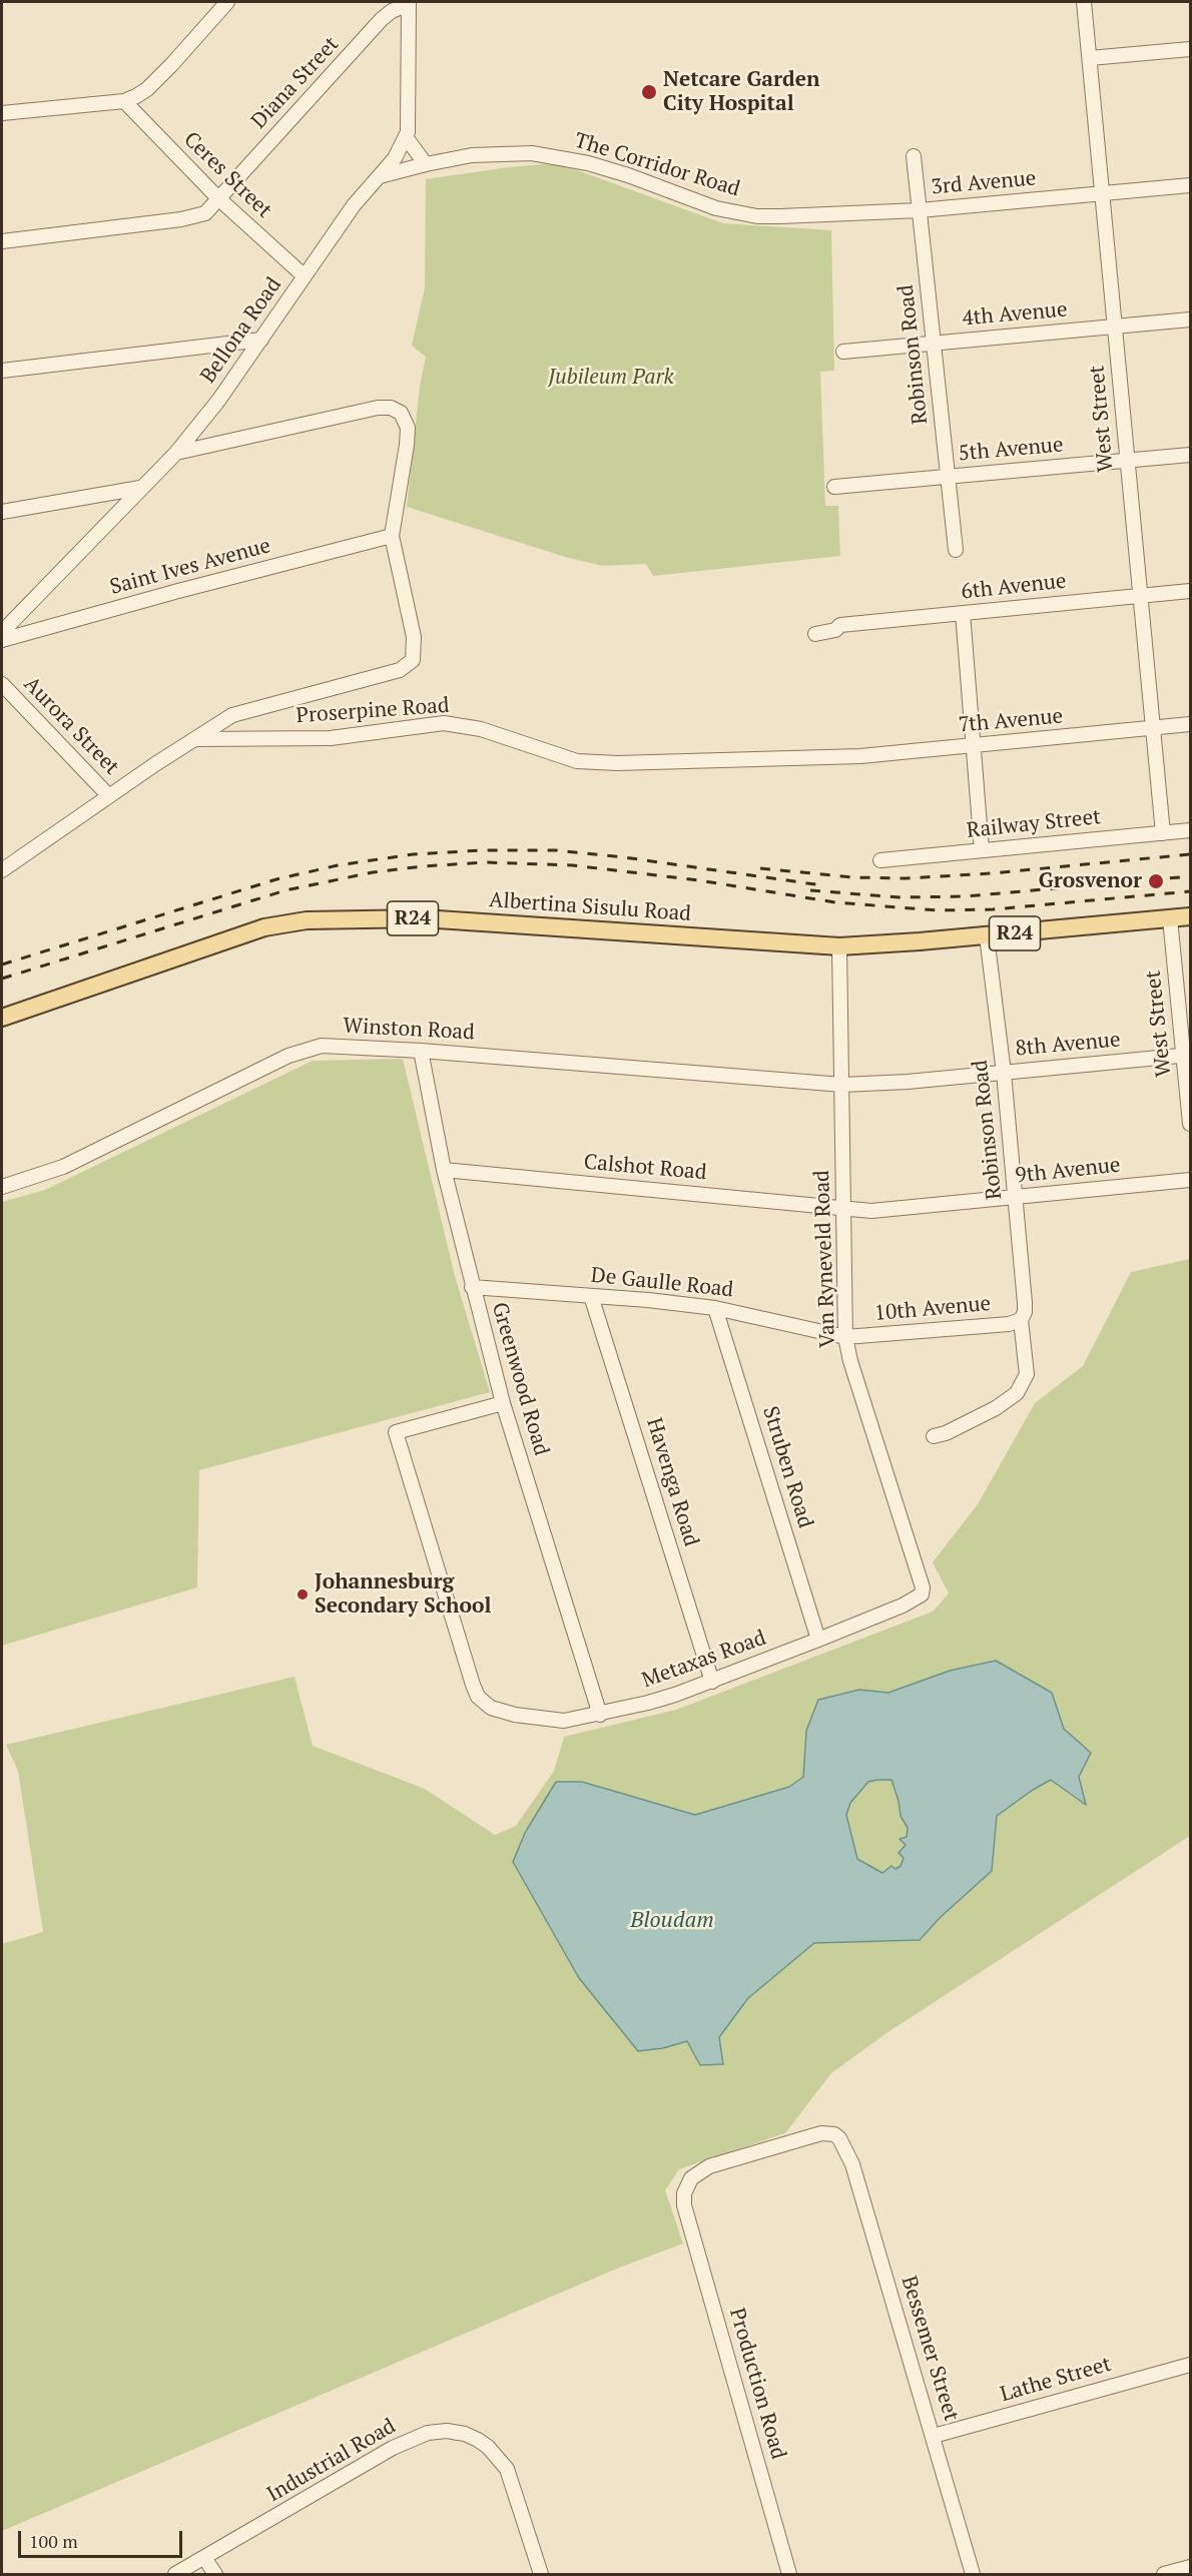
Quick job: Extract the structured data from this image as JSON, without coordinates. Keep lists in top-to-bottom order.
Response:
{
  "streets": {
    "main road": ["Albertina Sisulu Road", "R24"],
    "street": [
      "Diana Street",
      "The Corridor Road",
      "Ceres Street",
      "3rd Avenue",
      "4th Avenue",
      "Bellona Road",
      "Robinson Road",
      "West Street",
      "5th Avenue",
      "Saint Ives Avenue",
      "6th Avenue",
      "Proserpine Road",
      "7th Avenue",
      "Aurora Street",
      "Railway Street",
      "Winston Road",
      "8th Avenue",
      "Calshot Road",
      "9th Avenue",
      "Van Ryneveld Road",
      "De Gaulle Road",
      "10th Avenue",
      "Greenwood Road",
      "Struben Road",
      "Havenga Road",
      "Metaxas Road",
      "Bessemer Street",
      "Lathe Street",
      "Production Road",
      "Industrial Road"
    ]
  },
  "crossings": [
    ["Diana Street", "Ceres Street"],
    ["Diana Street", "Bellona Road"],
    ["The Corridor Road", "3rd Avenue"],
    ["The Corridor Road", "Bellona Road"],
    ["Ceres Street", "Bellona Road"],
    ["3rd Avenue", "Robinson Road"],
    ["3rd Avenue", "West Street"],
    ["4th Avenue", "Robinson Road"],
    ["4th Avenue", "West Street"],
    ["Robinson Road", "5th Avenue"],
    ["Robinson Road", "Albertina Sisulu Road"],
    ["Robinson Road", "8th Avenue"],
    ["Robinson Road", "9th Avenue"],
    ["Robinson Road", "10th Avenue"],
    ["West Street", "5th Avenue"],
    ["West Street", "6th Avenue"],
    ["West Street", "7th Avenue"],
    ["West Street", "Railway Street"],
    ["West Street", "Albertina Sisulu Road"],
    ["West Street", "8th Avenue"],
    ["Saint Ives Avenue", "Proserpine Road"],
    ["Proserpine Road", "7th Avenue"],
    ["Proserpine Road", "Aurora Street"],
    ["Albertina Sisulu Road", "Van Ryneveld Road"],
    ["Winston Road", "8th Avenue"],
    ["Winston Road", "Van Ryneveld Road"],
    ["Winston Road", "Greenwood Road"],
    ["8th Avenue", "Van Ryneveld Road"],
    ["Calshot Road", "9th Avenue"],
    ["Calshot Road", "Van Ryneveld Road"],
    ["Calshot Road", "Greenwood Road"],
    ["9th Avenue", "Van Ryneveld Road"],
    ["Van Ryneveld Road", "De Gaulle Road"],
    ["Van Ryneveld Road", "10th Avenue"],
    ["Van Ryneveld Road", "Metaxas Road"],
    ["De Gaulle Road", "10th Avenue"],
    ["De Gaulle Road", "Greenwood Road"],
    ["De Gaulle Road", "Struben Road"],
    ["De Gaulle Road", "Havenga Road"],
    ["Greenwood Road", "Metaxas Road"],
    ["Struben Road", "Metaxas Road"],
    ["Havenga Road", "Metaxas Road"],
    ["Bessemer Street", "Lathe Street"],
    ["Bessemer Street", "Production Road"]
  ],
  "water": ["Bloudam"],
  "parks": ["Jubileum Park"],
  "places": ["Netcare Garden City Hospital", "Grosvenor", "Johannesburg Secondary School"],
  "scale_bar": "100 m"
}
